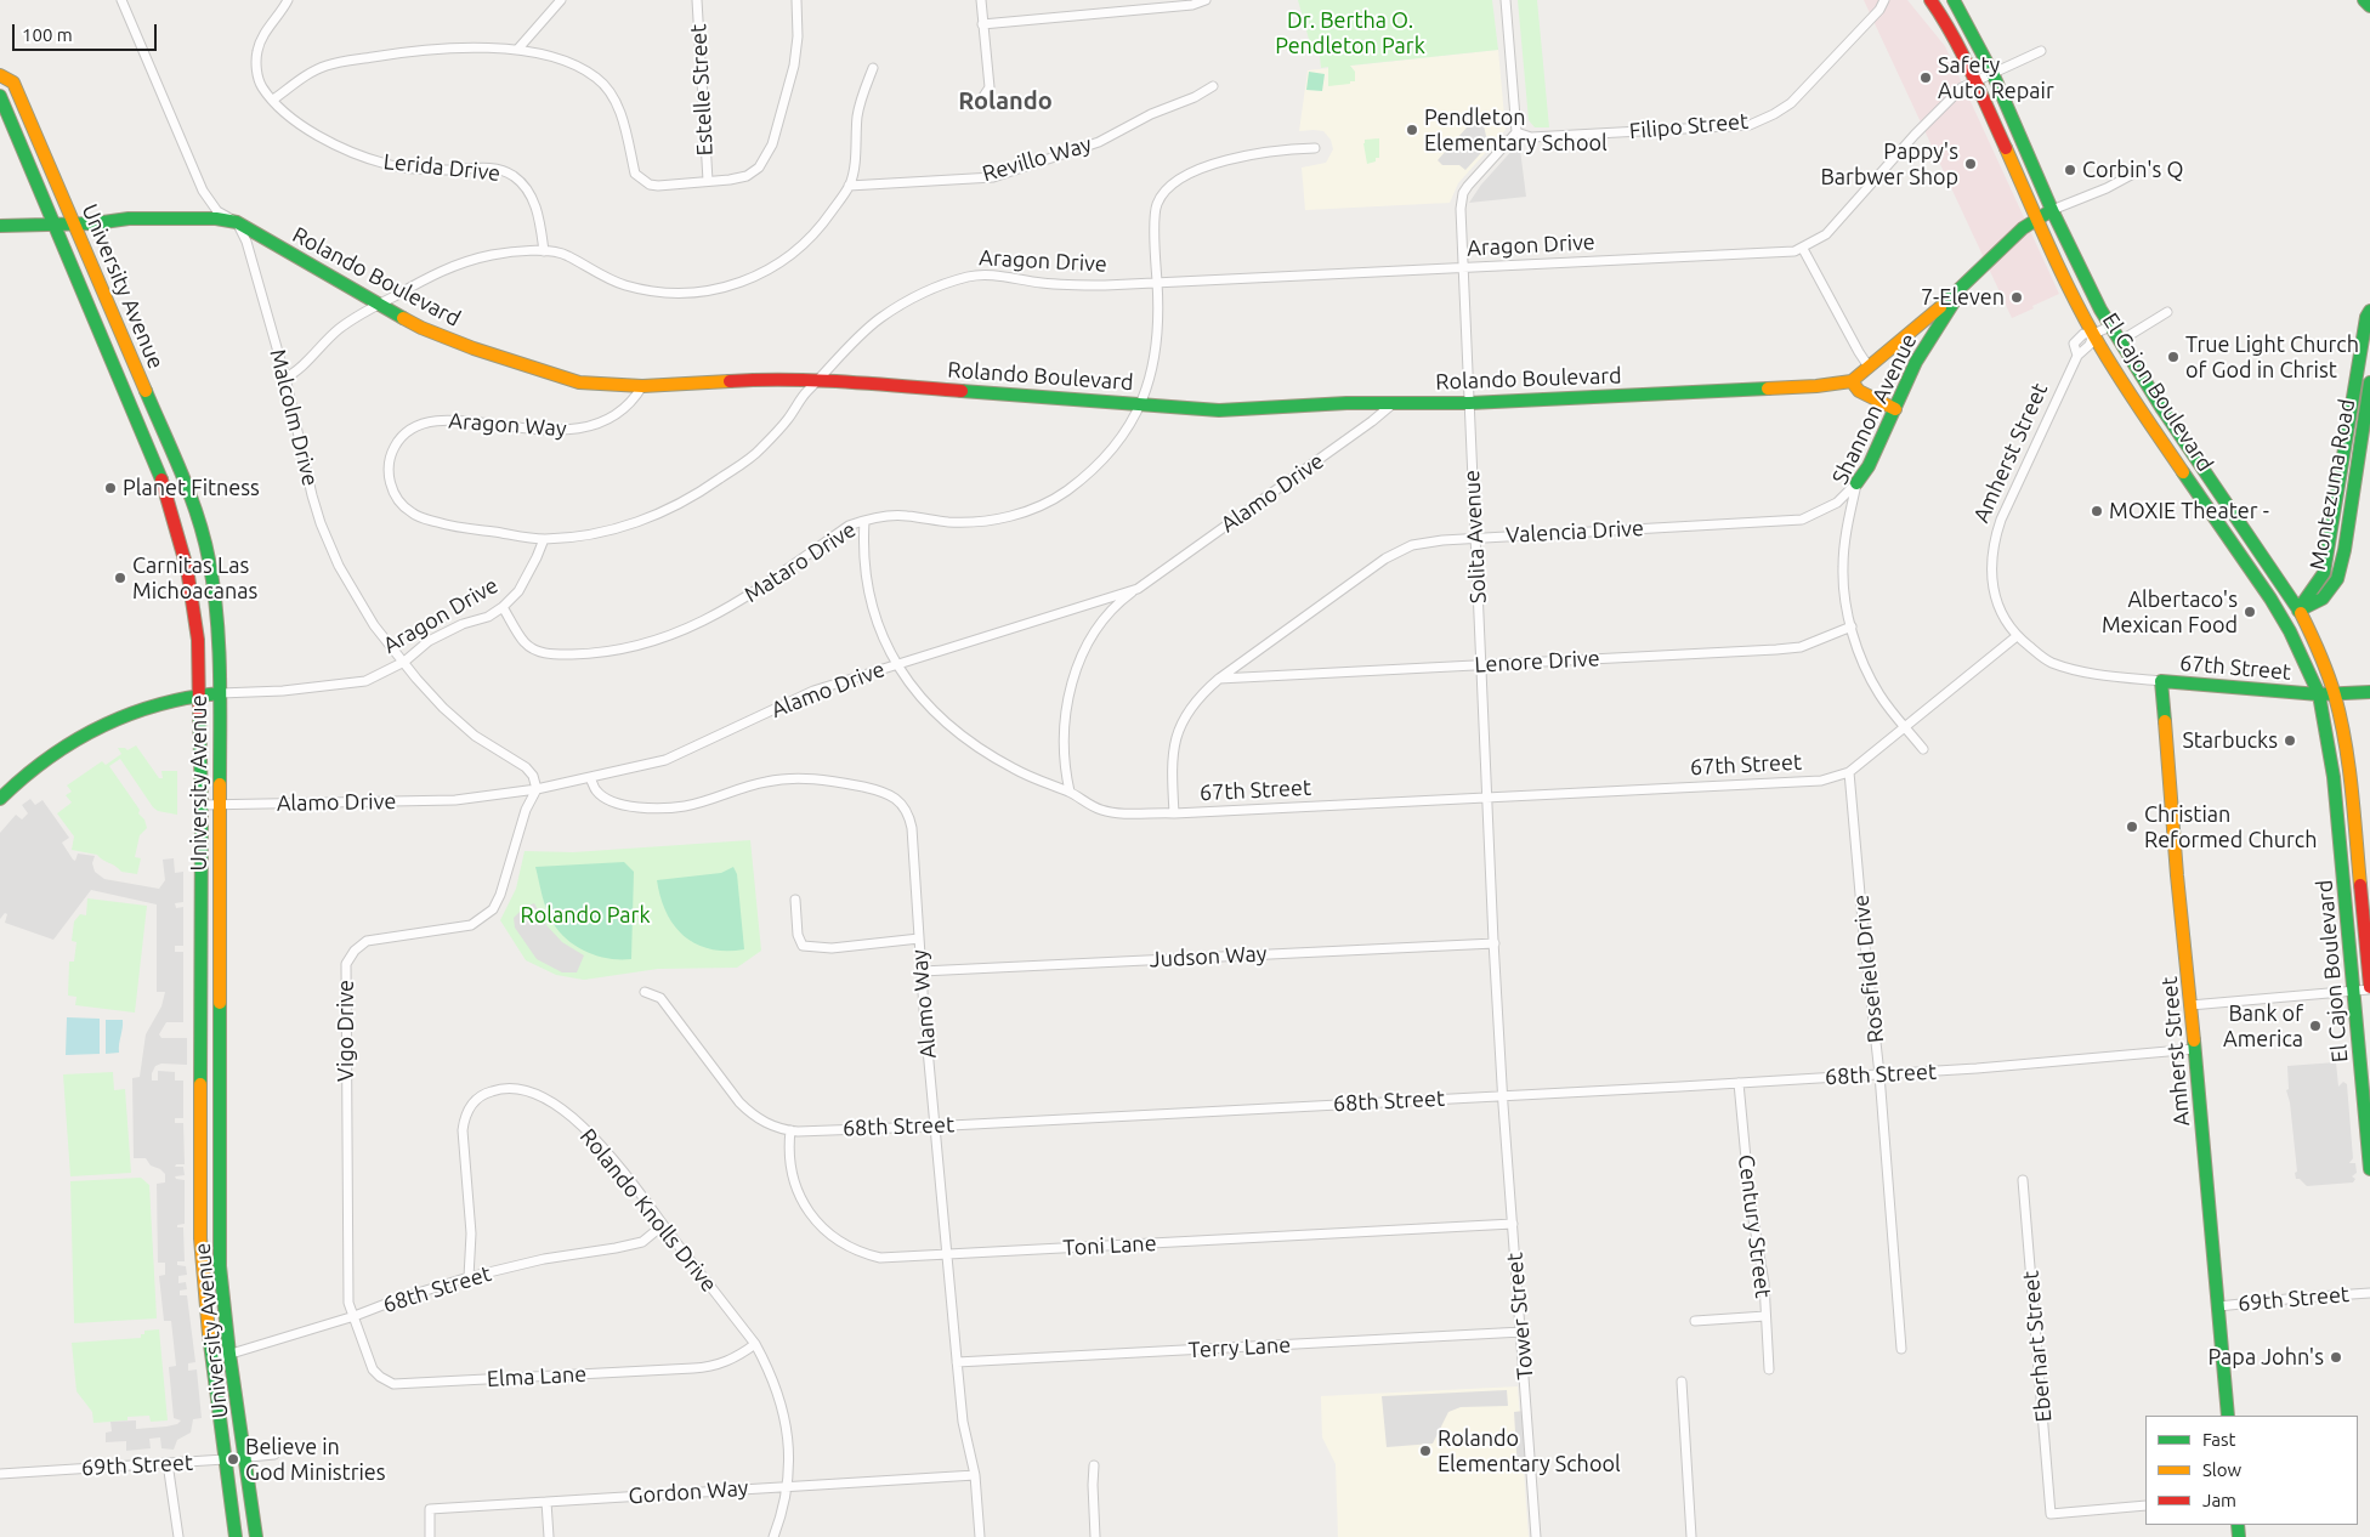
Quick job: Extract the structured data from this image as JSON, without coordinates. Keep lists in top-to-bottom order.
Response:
{
  "streets": {
    "main road": [
      "Aragon Drive",
      "Rolando Boulevard",
      "University Avenue",
      "El Cajon Boulevard",
      "Shannon Avenue",
      "Amherst Street",
      "Montezuma Road",
      "67th Street"
    ],
    "street": [
      "Estelle Street",
      "Filipo Street",
      "Revillo Way",
      "Lerida Drive",
      "Malcolm Drive",
      "Aragon Way",
      "Alamo Drive",
      "Valencia Drive",
      "Solita Avenue",
      "Mataro Drive",
      "Lenore Drive",
      "Judson Way",
      "Rosefield Drive",
      "Alamo Way",
      "Vigo Drive",
      "68th Street",
      "Rolando Knolls Drive",
      "Century Street",
      "Toni Lane",
      "69th Street",
      "Tower Street",
      "Eberhart Street",
      "Terry Lane",
      "Elma Lane",
      "Gordon Way"
    ]
  },
  "crossings": [
    ["Filipo Street", "Solita Avenue"],
    ["Aragon Drive", "Rolando Boulevard"],
    ["Aragon Drive", "University Avenue"],
    ["Aragon Drive", "El Cajon Boulevard"],
    ["Aragon Drive", "Malcolm Drive"],
    ["Aragon Drive", "Aragon Way"],
    ["Aragon Drive", "Solita Avenue"],
    ["Aragon Drive", "Mataro Drive"],
    ["Rolando Boulevard", "University Avenue"],
    ["Rolando Boulevard", "Malcolm Drive"],
    ["Rolando Boulevard", "Aragon Way"],
    ["Rolando Boulevard", "Alamo Drive"],
    ["Rolando Boulevard", "Solita Avenue"],
    ["Rolando Boulevard", "Mataro Drive"],
    ["University Avenue", "Alamo Drive"],
    ["University Avenue", "68th Street"],
    ["University Avenue", "69th Street"],
    ["El Cajon Boulevard", "Amherst Street"],
    ["El Cajon Boulevard", "Montezuma Road"],
    ["El Cajon Boulevard", "67th Street"],
    ["Shannon Avenue", "Valencia Drive"],
    ["Shannon Avenue", "Lenore Drive"],
    ["Shannon Avenue", "67th Street"],
    ["Malcolm Drive", "Alamo Drive"],
    ["Malcolm Drive", "Vigo Drive"],
    ["Amherst Street", "67th Street"],
    ["Amherst Street", "68th Street"],
    ["Amherst Street", "69th Street"],
    ["Alamo Drive", "67th Street"],
    ["Alamo Drive", "Alamo Way"],
    ["Alamo Drive", "Vigo Drive"],
    ["Valencia Drive", "Solita Avenue"],
    ["Valencia Drive", "Lenore Drive"],
    ["Valencia Drive", "67th Street"],
    ["Solita Avenue", "Lenore Drive"],
    ["Solita Avenue", "67th Street"],
    ["Solita Avenue", "Judson Way"],
    ["Solita Avenue", "68th Street"],
    ["Solita Avenue", "Tower Street"],
    ["Mataro Drive", "67th Street"],
    ["67th Street", "Rosefield Drive"],
    ["Judson Way", "Alamo Way"],
    ["Rosefield Drive", "68th Street"],
    ["Alamo Way", "68th Street"],
    ["Alamo Way", "Toni Lane"],
    ["Alamo Way", "Terry Lane"],
    ["Alamo Way", "Gordon Way"],
    ["Vigo Drive", "68th Street"],
    ["Vigo Drive", "Elma Lane"],
    ["68th Street", "Rolando Knolls Drive"],
    ["68th Street", "Century Street"],
    ["68th Street", "Toni Lane"],
    ["68th Street", "Tower Street"],
    ["68th Street", "Elma Lane"],
    ["Rolando Knolls Drive", "Elma Lane"],
    ["Rolando Knolls Drive", "Gordon Way"],
    ["Toni Lane", "Tower Street"],
    ["Tower Street", "Terry Lane"]
  ],
  "districts": ["Rolando"],
  "parks": ["Dr. Bertha O. Pendleton Park", "Rolando Park"],
  "places": [
    "Safety Auto Repair",
    "Pendleton Elementary School",
    "Pappy's Barbwer Shop",
    "Corbin's Q",
    "7-Eleven",
    "True Light Church of God in Christ",
    "Planet Fitness",
    "MOXIE Theater -",
    "Carnitas Las Michoacanas",
    "Albertaco's Mexican Food",
    "Starbucks",
    "Christian Reformed Church",
    "Bank of America",
    "Papa John's",
    "Rolando Elementary School",
    "Believe in God Ministries"
  ],
  "legend": ["Fast", "Slow", "Jam"],
  "scale_bar": "100 m"
}
